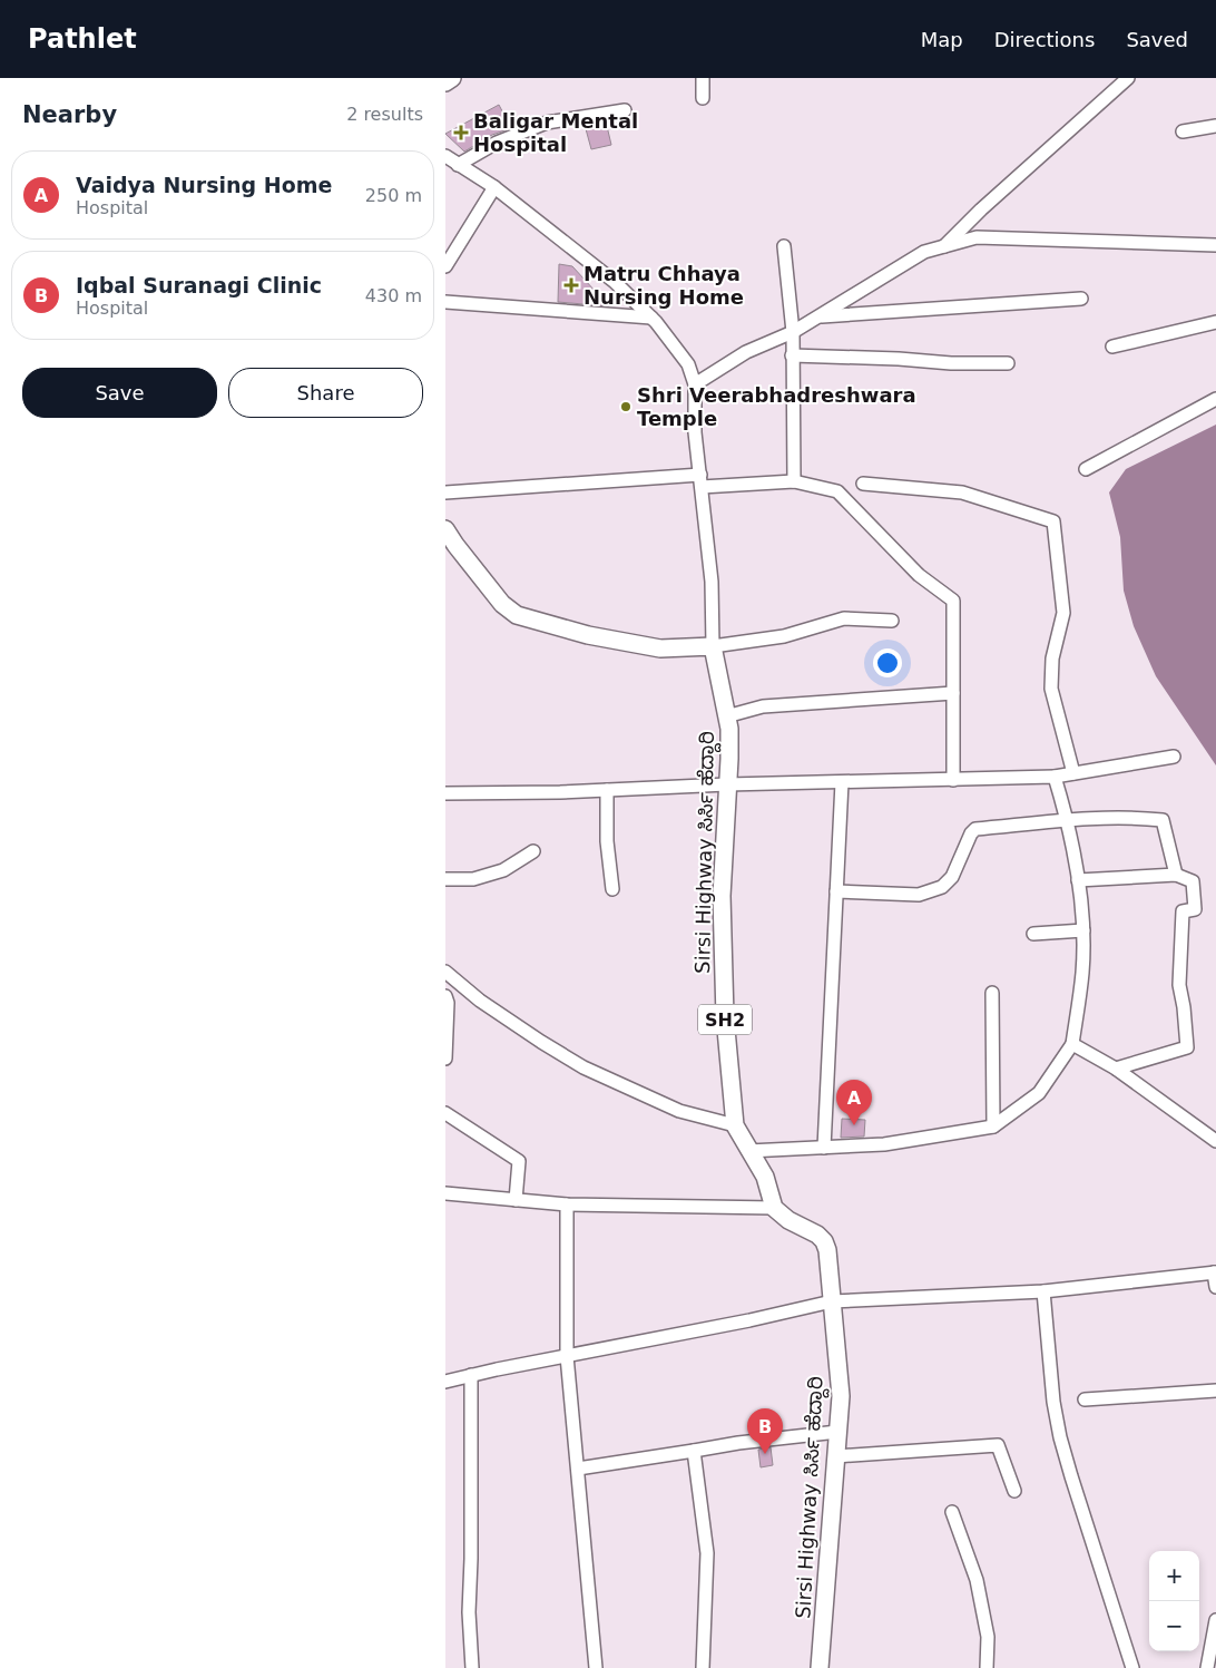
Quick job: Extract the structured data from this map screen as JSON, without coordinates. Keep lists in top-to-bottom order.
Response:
{
  "streets": {
    "main road": ["Sirsi Highway ಸಿರ್ಸಿ ಹೆದ್ದಾರಿ", "SH2"]
  },
  "places": {
    "health": ["Baligar Mental Hospital", "Matru Chhaya Nursing Home"],
    "other": ["Shri Veerabhadreshwara Temple"]
  },
  "page": {
    "header": "Pathlet",
    "nav": ["Map", "Directions", "Saved"],
    "heading": ["Nearby", "2 results"],
    "list": [
      {
        "mark": "A",
        "name": "Vaidya Nursing Home",
        "note": "Hospital",
        "value": "250 m"
      },
      {
        "mark": "B",
        "name": "Iqbal Suranagi Clinic",
        "note": "Hospital",
        "value": "430 m"
      }
    ],
    "buttons": ["Save", "Share"],
    "pins": ["A", "B"],
    "map_buttons": ["+", "−"]
  }
}
